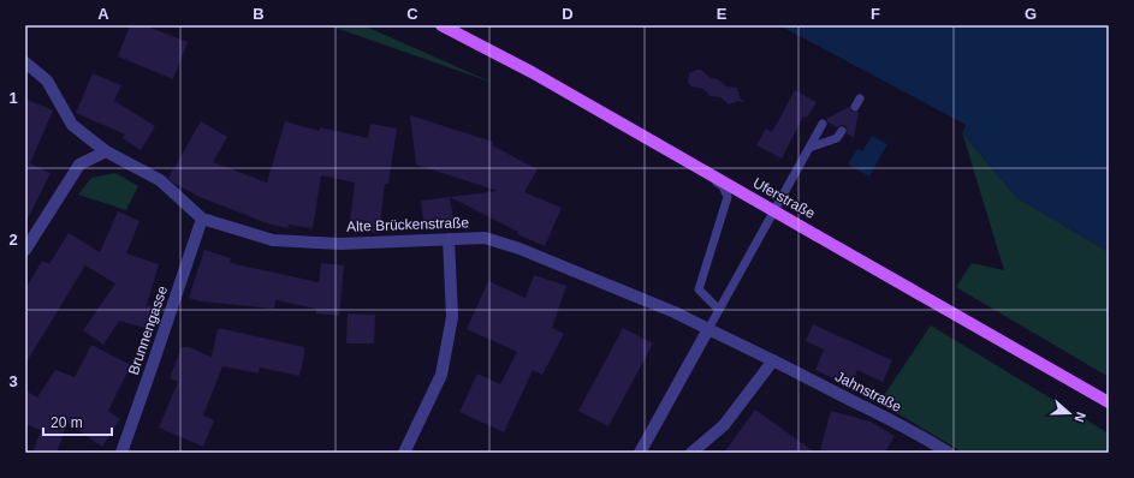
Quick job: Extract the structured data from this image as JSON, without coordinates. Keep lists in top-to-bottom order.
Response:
{
  "streets": {
    "main road": ["Uferstraße"],
    "street": ["Alte Brückenstraße", "Brunnengasse", "Jahnstraße"]
  },
  "crossings": [
    ["Alte Brückenstraße", "Brunnengasse"],
    ["Alte Brückenstraße", "Jahnstraße"]
  ],
  "scale_bar": "20 m",
  "north": "right",
  "grid": {
    "columns": [
      "A",
      "B",
      "C",
      "D",
      "E",
      "F",
      "G"
    ],
    "rows": ["1", "2", "3"]
  }
}
